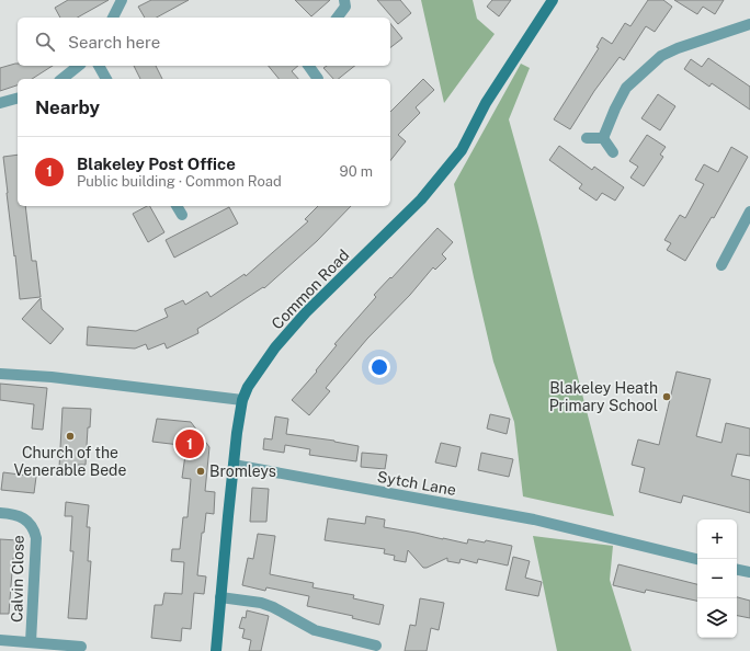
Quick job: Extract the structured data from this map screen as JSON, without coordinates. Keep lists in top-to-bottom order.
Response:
{
  "streets": {
    "street": ["Common Road", "Sytch Lane", "Calvin Close"]
  },
  "crossings": [
    ["Common Road", "Sytch Lane"]
  ],
  "places": ["Blakeley Heath Primary School", "Church of the Venerable Bede", "Bromleys"],
  "page": {
    "search": "Search here",
    "heading": "Nearby",
    "list": [
      {
        "mark": "1",
        "name": "Blakeley Post Office",
        "note": "Public building · Common Road",
        "value": "90 m"
      }
    ],
    "pins": "1",
    "map_buttons": ["+", "−"]
  }
}
